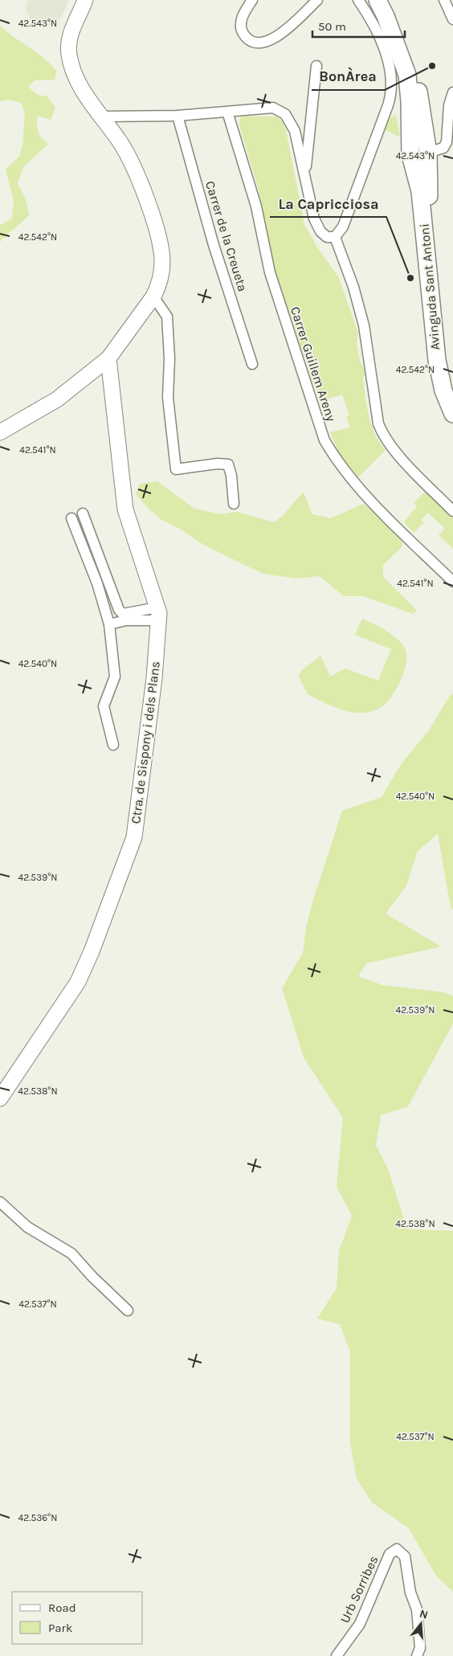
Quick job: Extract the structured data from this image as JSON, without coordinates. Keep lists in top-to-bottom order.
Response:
{
  "streets": {
    "main road": ["Avinguda Sant Antoni", "Ctra. de Sispony i dels Plans"],
    "street": ["Carrer de la Creueta", "Carrer Guillem Areny", "Urb Sorribes"]
  },
  "places": ["BonÀrea", "La Capricciosa"],
  "legend": ["Road", "Park"],
  "scale_bar": "50 m",
  "north": "top",
  "coordinates": [
    "42.543°N",
    "42.542°N",
    "42.541°N",
    "42.540°N",
    "42.539°N",
    "42.538°N",
    "42.537°N",
    "42.536°N"
  ]
}
